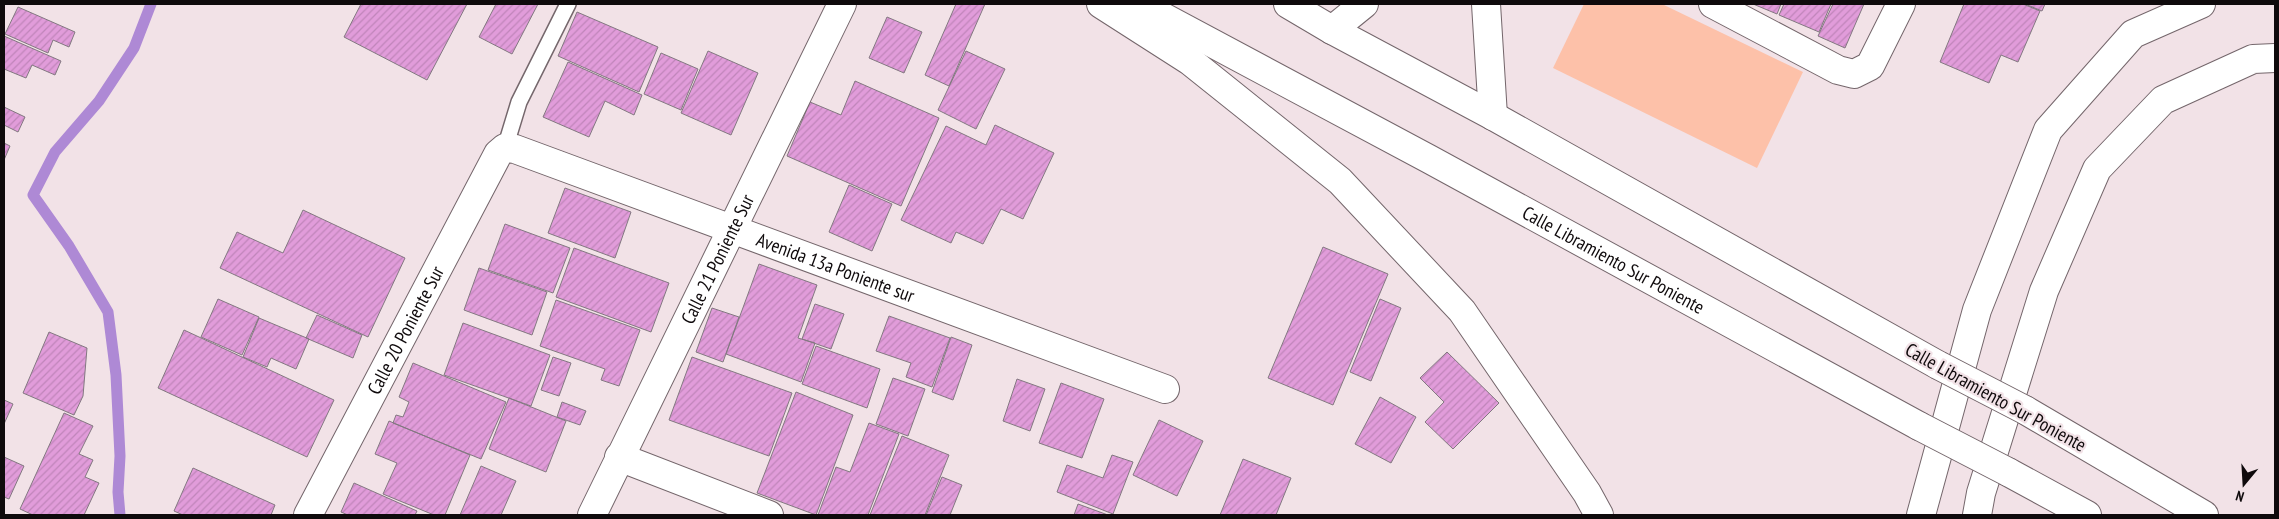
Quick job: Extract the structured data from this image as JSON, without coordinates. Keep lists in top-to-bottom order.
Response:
{
  "streets": {
    "main road": [
      "Calle Libramiento Sur Poniente",
      "Calle 21 Poniente Sur",
      "Avenida 13a Poniente sur",
      "Calle 20 Poniente Sur"
    ]
  },
  "crossings": [
    ["Calle 21 Poniente Sur", "Avenida 13a Poniente sur"],
    ["Avenida 13a Poniente sur", "Calle 20 Poniente Sur"]
  ],
  "north": "bottom"
}
